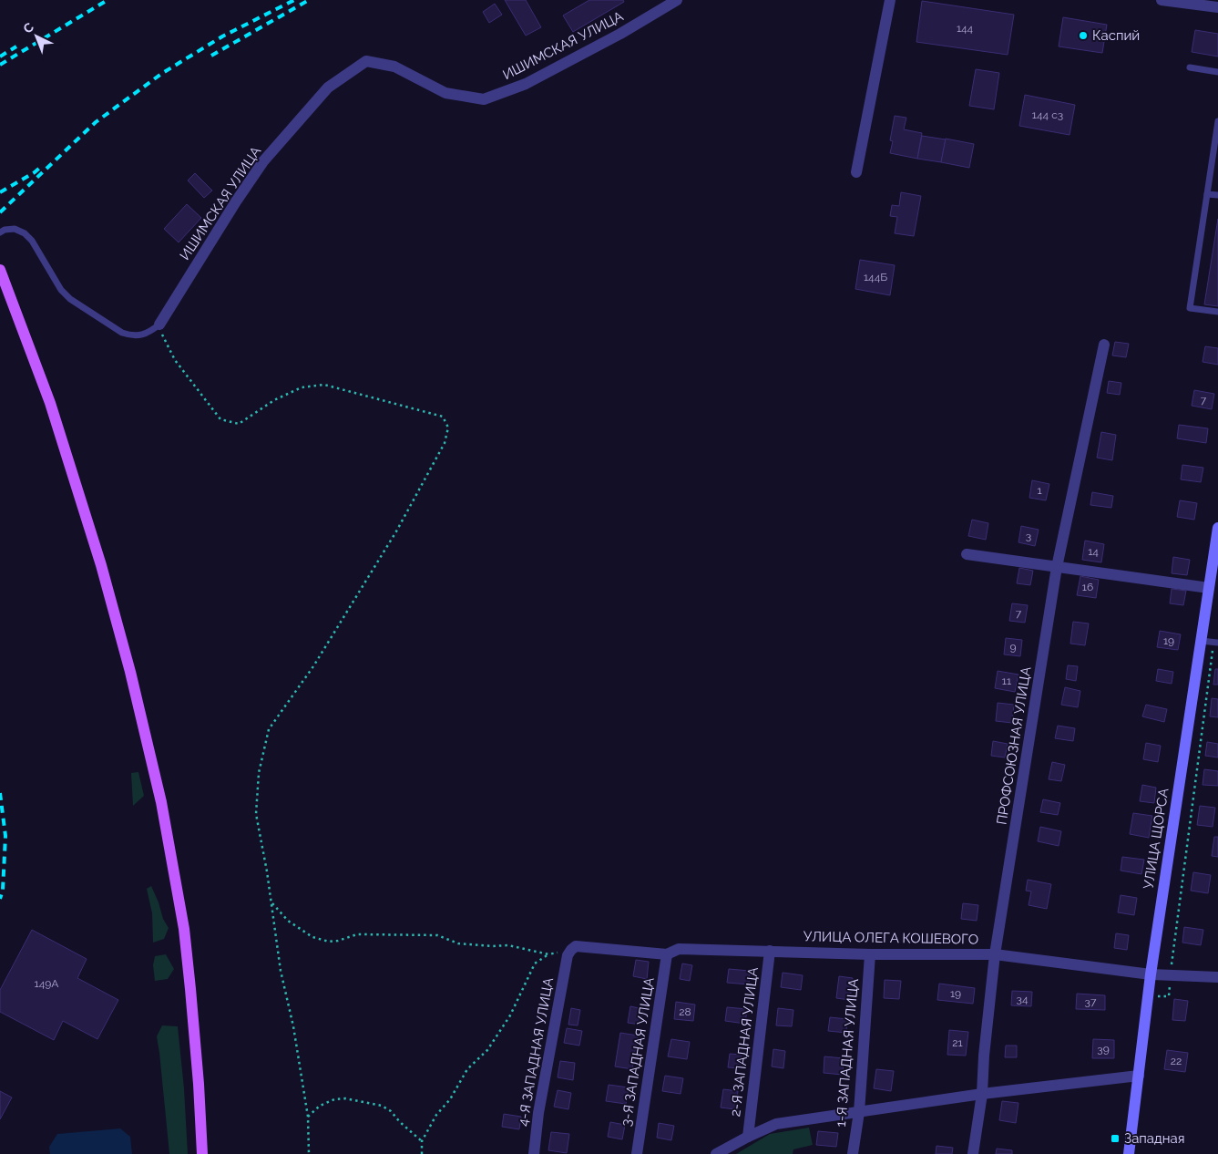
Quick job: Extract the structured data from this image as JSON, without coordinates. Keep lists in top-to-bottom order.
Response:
{
  "streets": {
    "main road": ["УЛИЦА ЩОРСА"],
    "street": [
      "ИШИМСКАЯ УЛИЦА",
      "ПРОФСОЮЗНАЯ УЛИЦА",
      "УЛИЦА ОЛЕГА КОШЕВОГО",
      "2-Я ЗАПАДНАЯ УЛИЦА",
      "4-Я ЗАПАДНАЯ УЛИЦА",
      "3-Я ЗАПАДНАЯ УЛИЦА",
      "1-Я ЗАПАДНАЯ УЛИЦА"
    ]
  },
  "crossings": [
    ["ПРОФСОЮЗНАЯ УЛИЦА", "УЛИЦА ОЛЕГА КОШЕВОГО"],
    ["УЛИЦА ЩОРСА", "УЛИЦА ОЛЕГА КОШЕВОГО"],
    ["УЛИЦА ОЛЕГА КОШЕВОГО", "2-Я ЗАПАДНАЯ УЛИЦА"],
    ["УЛИЦА ОЛЕГА КОШЕВОГО", "4-Я ЗАПАДНАЯ УЛИЦА"],
    ["УЛИЦА ОЛЕГА КОШЕВОГО", "3-Я ЗАПАДНАЯ УЛИЦА"],
    ["УЛИЦА ОЛЕГА КОШЕВОГО", "1-Я ЗАПАДНАЯ УЛИЦА"]
  ],
  "places": {
    "other": ["Каспий"],
    "transit": ["Западная"]
  },
  "house_numbers": [
    "144",
    "144 с3",
    "144Б",
    "7",
    "1",
    "3",
    "14",
    "16",
    "7",
    "19",
    "9",
    "11",
    "149А",
    "19",
    "34",
    "37",
    "28",
    "21",
    "39",
    "22"
  ],
  "north": "top left"
}
